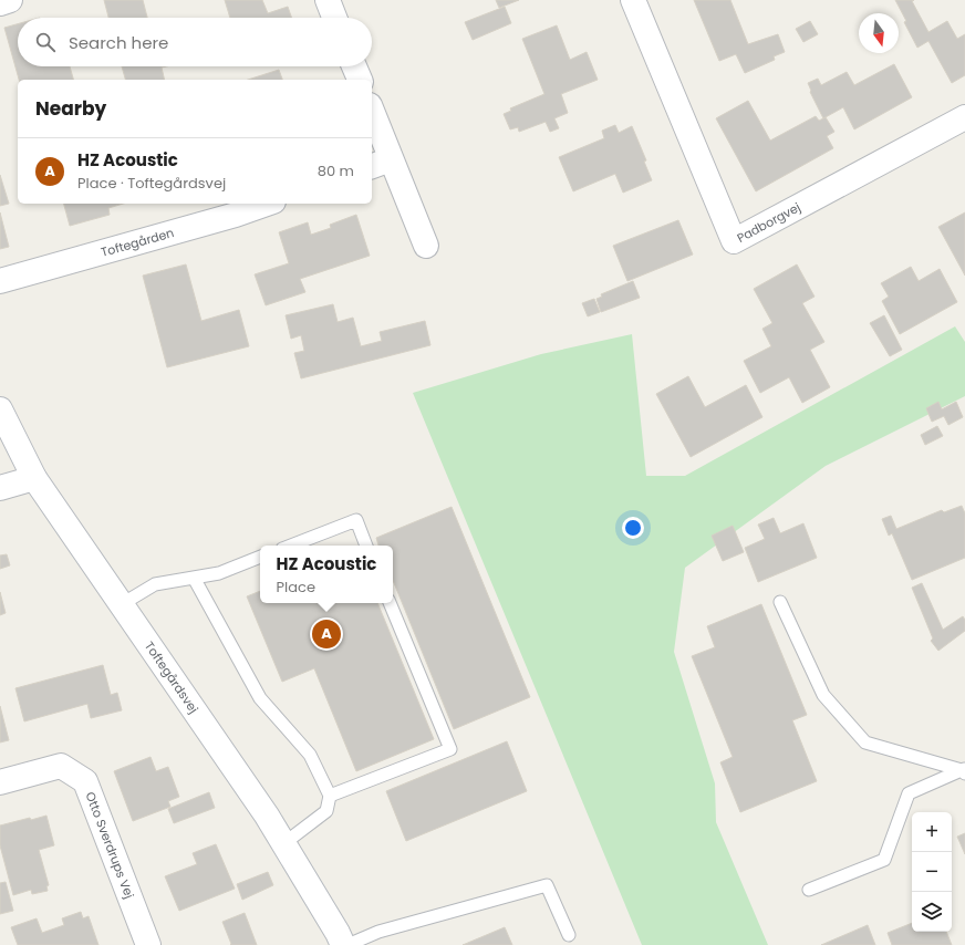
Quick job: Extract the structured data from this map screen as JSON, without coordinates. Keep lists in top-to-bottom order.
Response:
{
  "streets": {
    "street": [
      "Padborgvej",
      "Toftegården",
      "Toftegårdsvej",
      "Otto Sverdrups Vej"
    ]
  },
  "north": "bottom",
  "page": {
    "search": "Search here",
    "heading": "Nearby",
    "list": [
      {
        "mark": "A",
        "name": "HZ Acoustic",
        "note": "Place · Toftegårdsvej",
        "value": "80 m"
      }
    ],
    "popup": ["HZ Acoustic", "Place"],
    "pins": "A",
    "map_buttons": ["+", "−"]
  }
}
